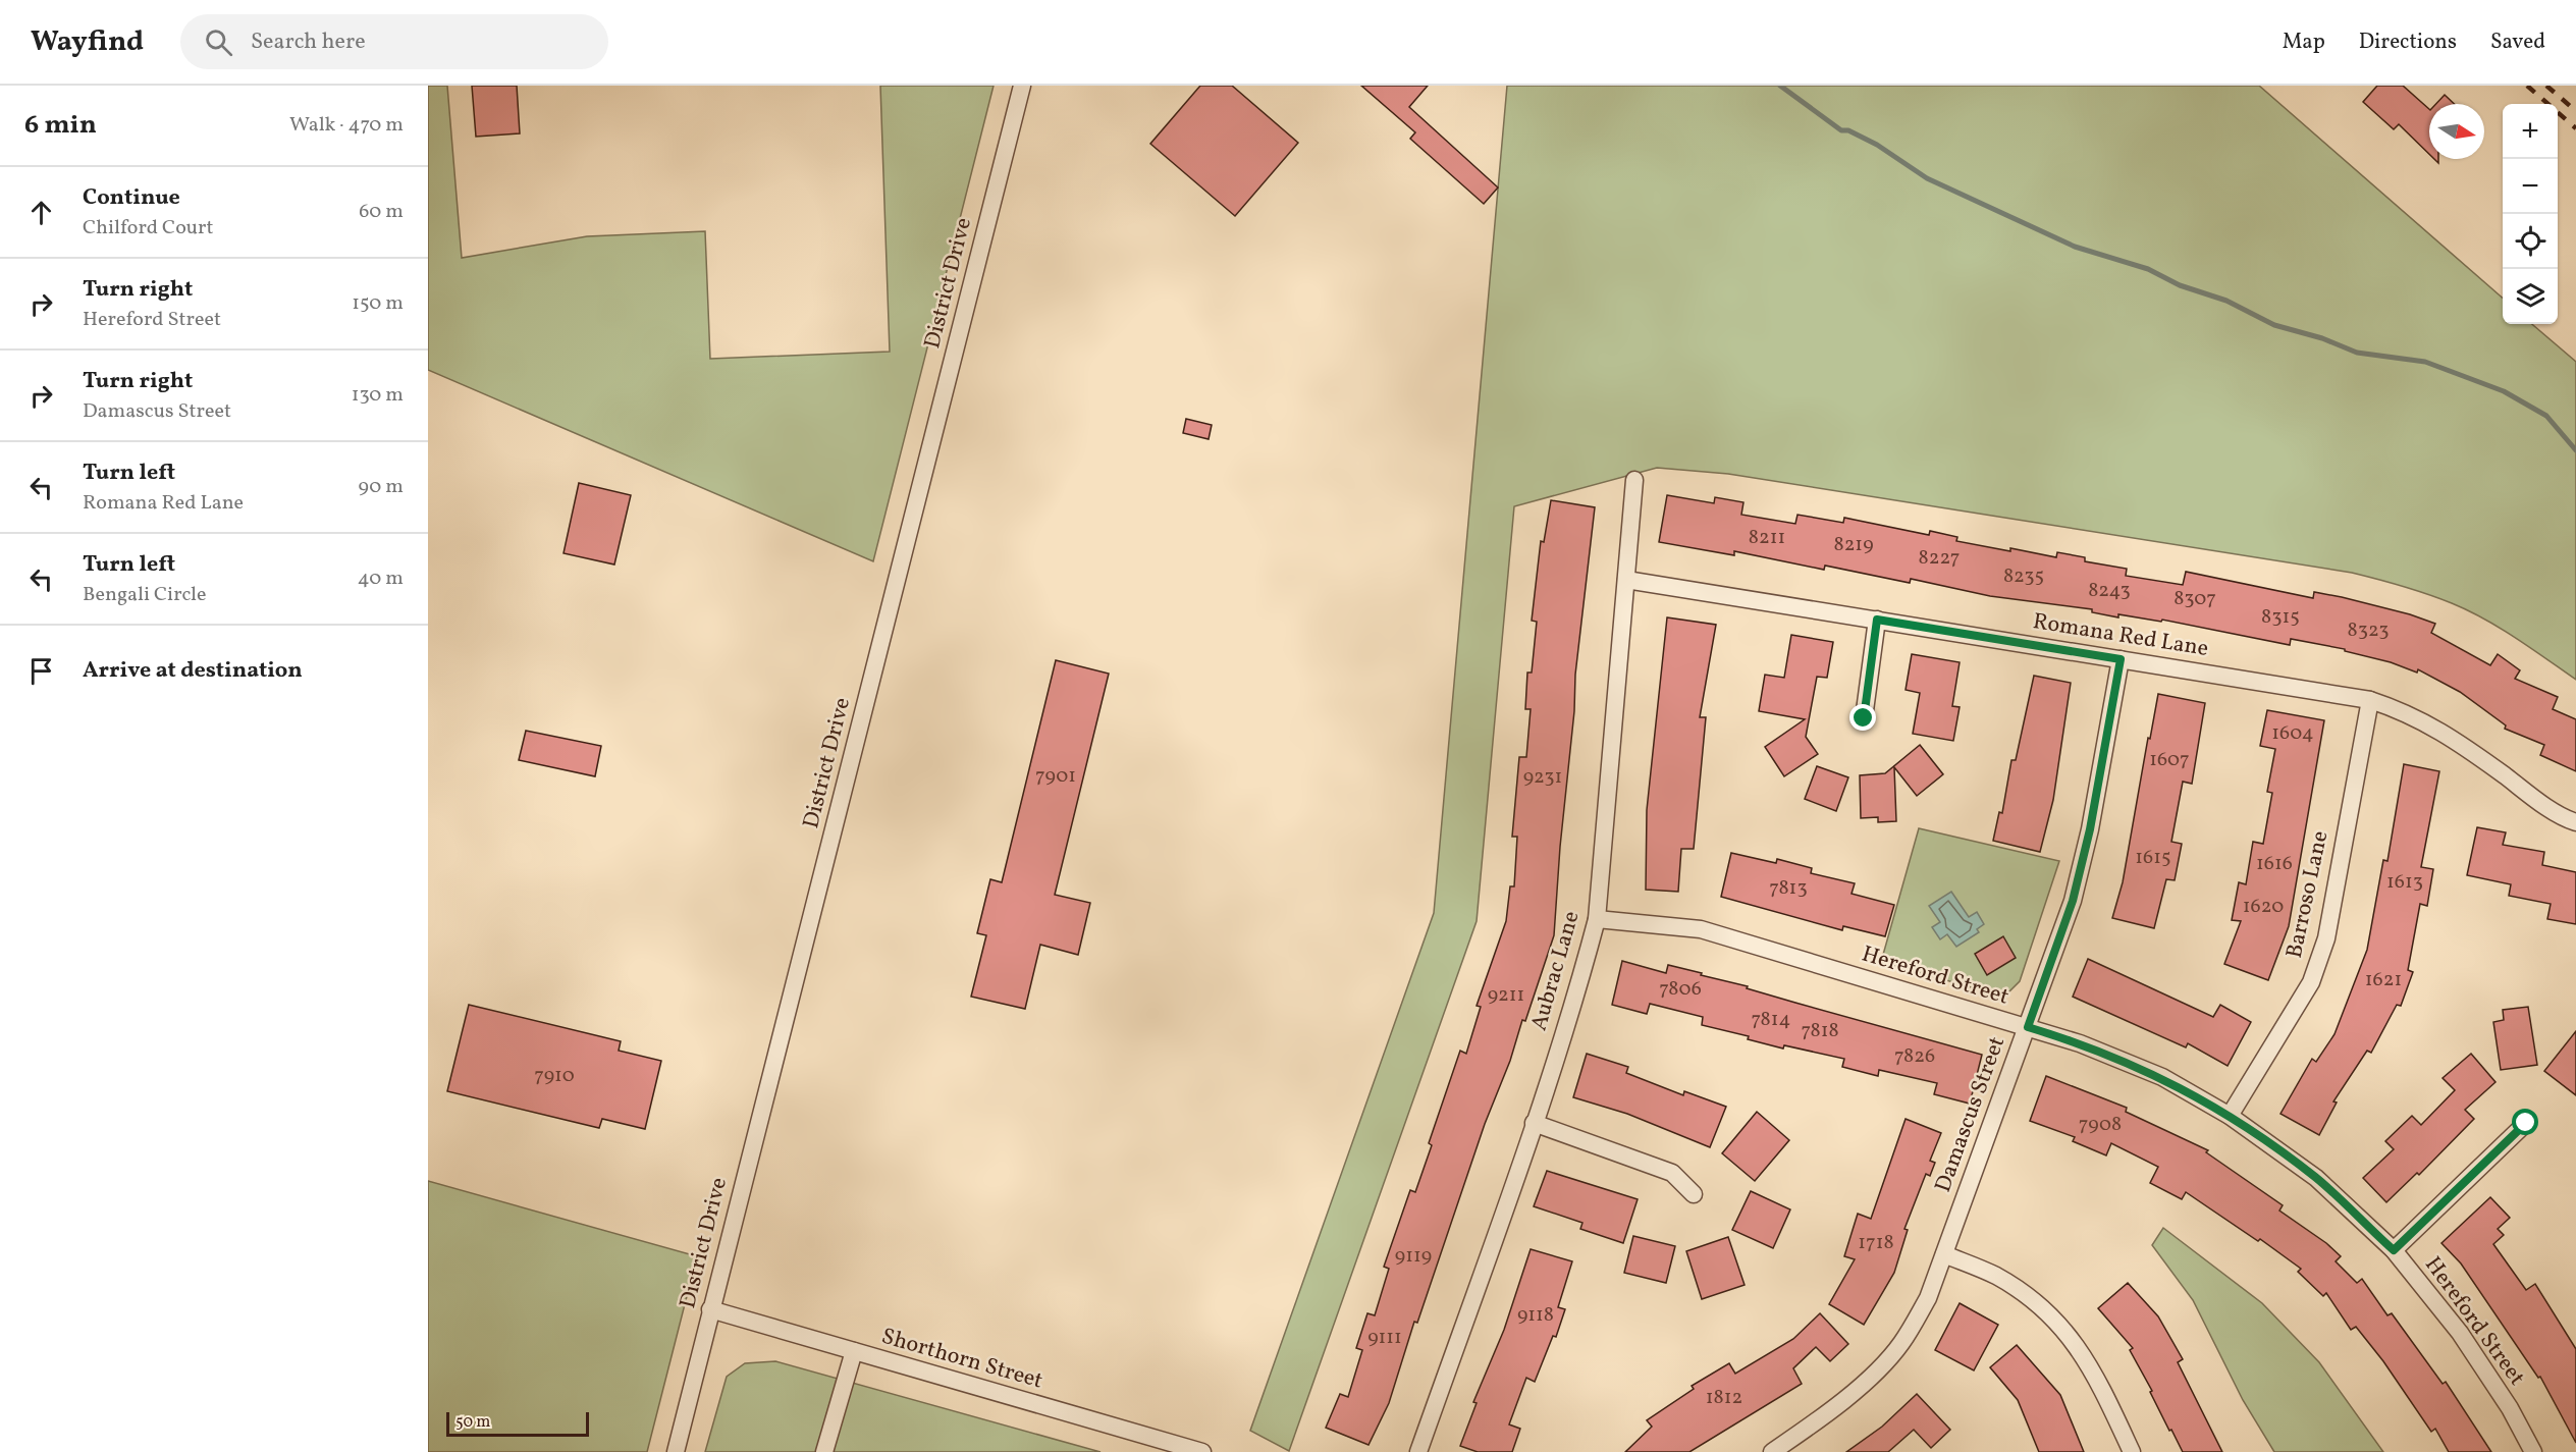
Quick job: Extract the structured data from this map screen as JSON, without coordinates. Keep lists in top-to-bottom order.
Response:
{
  "streets": {
    "street": [
      "District Drive",
      "Romana Red Lane",
      "Barroso Lane",
      "Aubrac Lane",
      "Hereford Street",
      "Damascus Street",
      "Shorthorn Street"
    ]
  },
  "crossings": [
    ["District Drive", "Shorthorn Street"],
    ["Romana Red Lane", "Barroso Lane"],
    ["Romana Red Lane", "Aubrac Lane"],
    ["Romana Red Lane", "Damascus Street"],
    ["Barroso Lane", "Hereford Street"],
    ["Aubrac Lane", "Hereford Street"],
    ["Hereford Street", "Damascus Street"]
  ],
  "house_numbers": [
    "8211",
    "8219",
    "8227",
    "8235",
    "8243",
    "8307",
    "8315",
    "8323",
    "1604",
    "1607",
    "7901",
    "9231",
    "1615",
    "1616",
    "1613",
    "7813",
    "1620",
    "1621",
    "7806",
    "9211",
    "7814",
    "7818",
    "7826",
    "7910",
    "7908",
    "1718",
    "9119",
    "9118",
    "9111",
    "1812"
  ],
  "scale_bar": "50 m",
  "north": "right",
  "page": {
    "header": "Wayfind",
    "search": "Search here",
    "nav": ["Map", "Directions", "Saved"],
    "heading": ["6 min", "Walk · 470 m"],
    "map_buttons": ["+", "−"],
    "list": [
      ["Continue", "Chilford Court", "60 m"],
      ["Turn right", "Hereford Street", "150 m"],
      ["Turn right", "Damascus Street", "130 m"],
      ["Turn left", "Romana Red Lane", "90 m"],
      ["Turn left", "Bengali Circle", "40 m"],
      "Arrive at destination"
    ],
    "scale": "50 m"
  }
}
